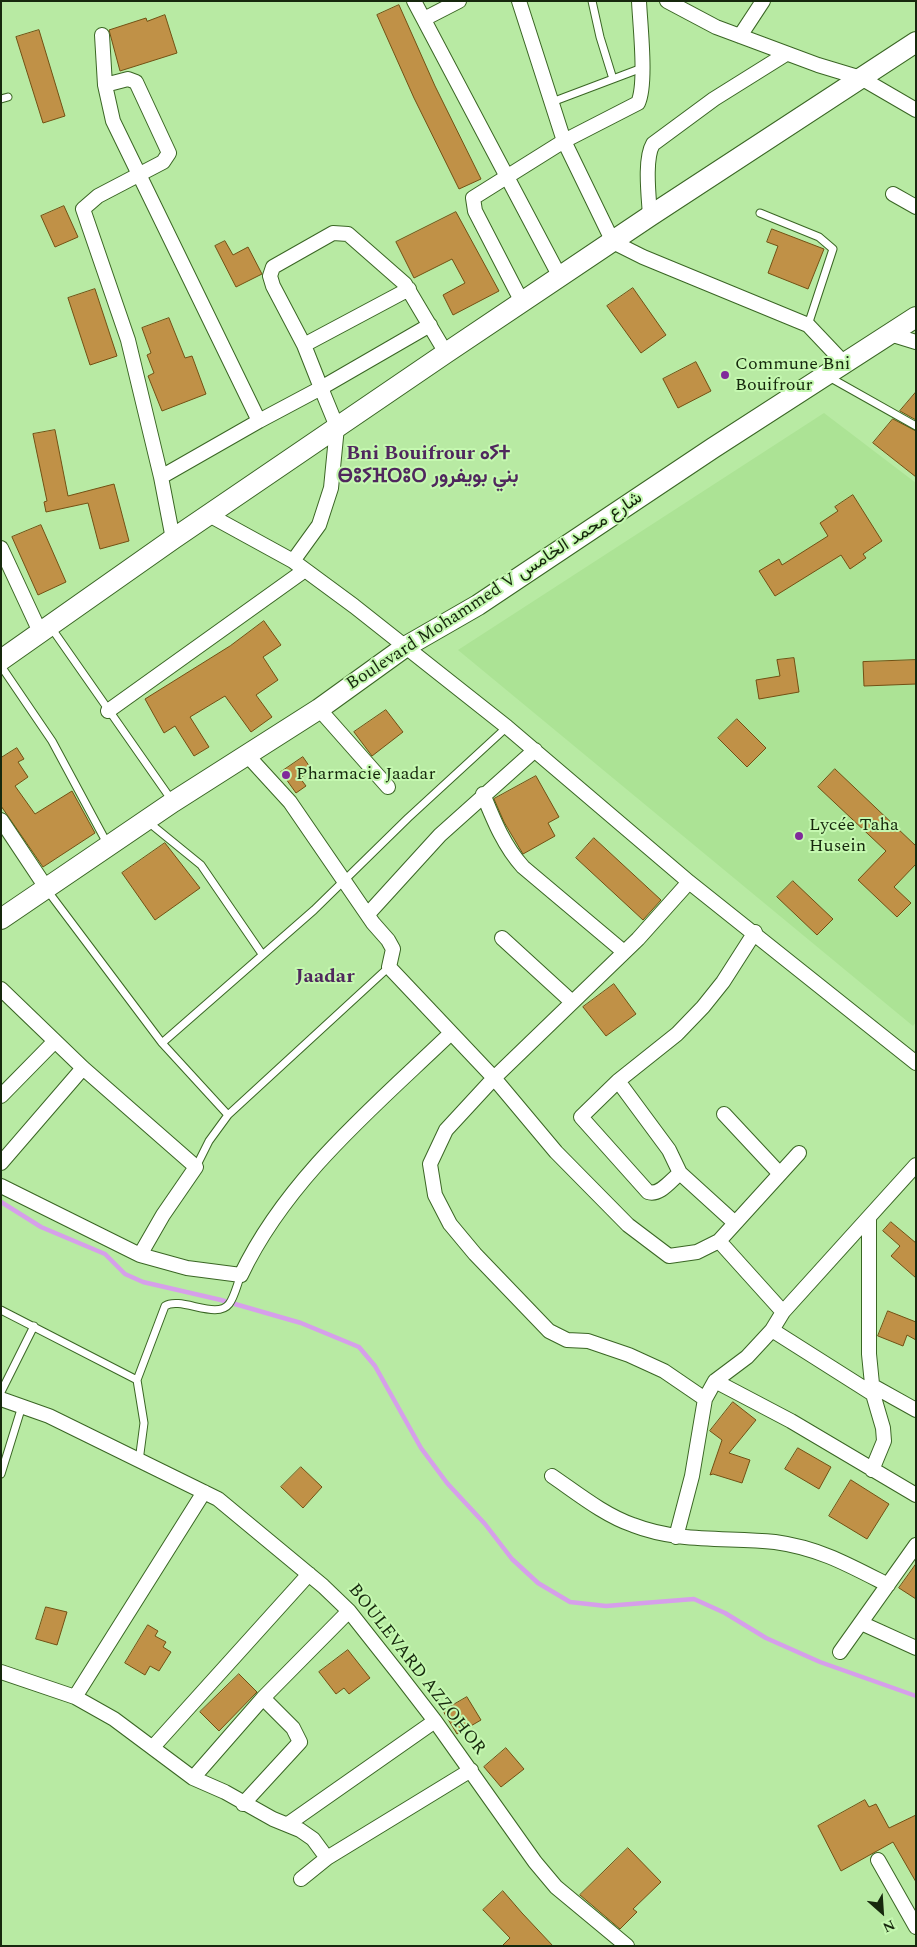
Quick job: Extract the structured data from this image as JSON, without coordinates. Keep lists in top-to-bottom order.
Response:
{
  "streets": {
    "main road": ["Boulevard Mohammed V شارع محمد الخامس"],
    "street": ["BOULEVARD AZZOHOR"]
  },
  "districts": ["Bni Bouifrour ⴰⵢⵜ ⴱⵓⵢⴼⵔⵓⵔ بني بويفرور", "Jaadar"],
  "places": ["Commune Bni Bouifrour", "Pharmacie Jaadar", "Lycée Taha Husein"],
  "north": "bottom right"
}
